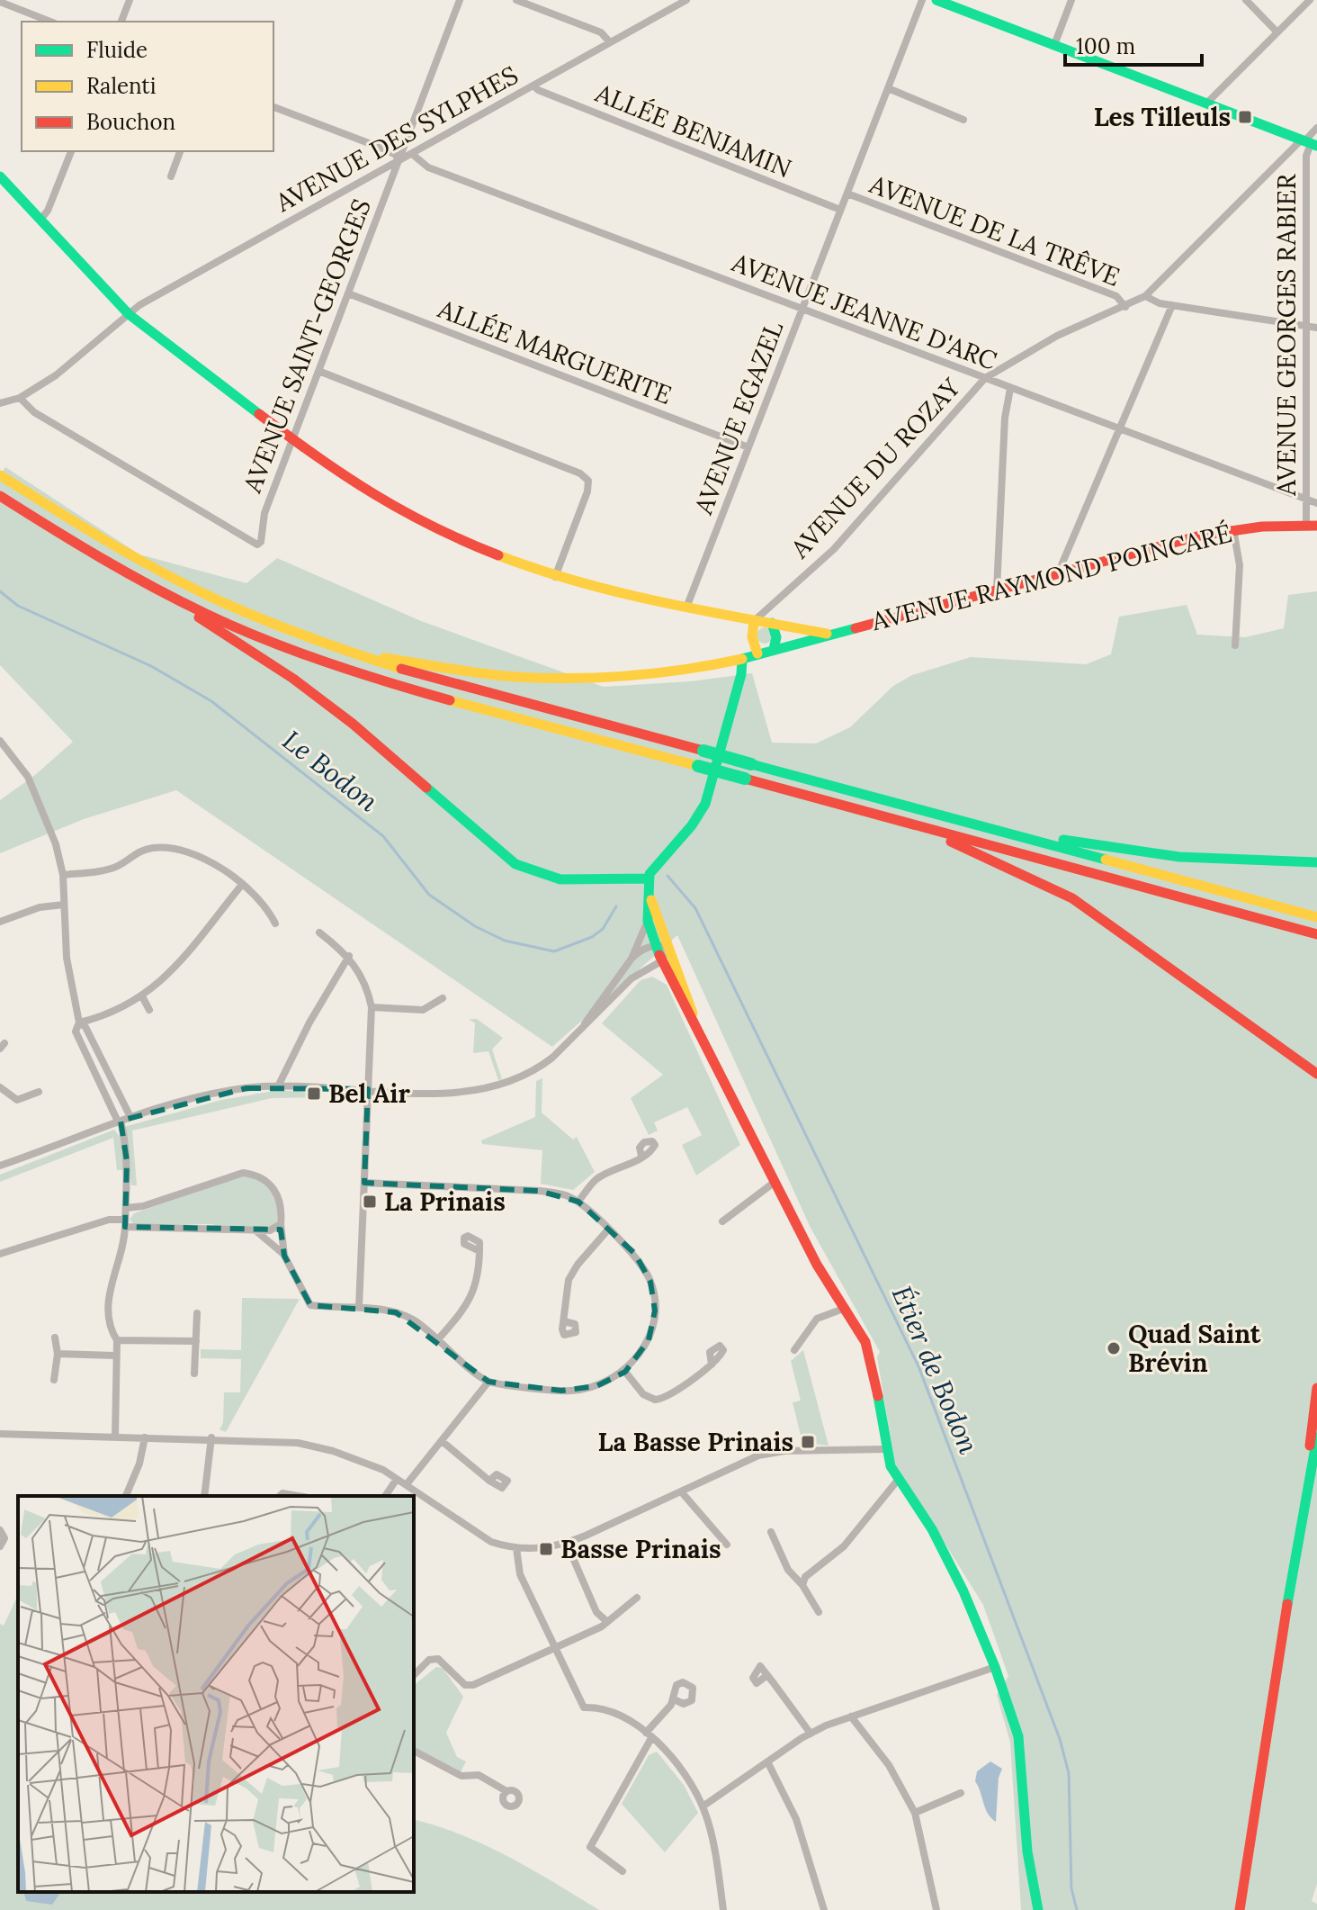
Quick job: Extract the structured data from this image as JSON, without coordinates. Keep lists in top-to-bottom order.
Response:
{
  "streets": {
    "main road": ["AVENUE RAYMOND POINCARÉ"],
    "street": [
      "ALLÉE BENJAMIN",
      "AVENUE DES SYLPHES",
      "AVENUE DE LA TRÊVE",
      "AVENUE JEANNE D'ARC",
      "AVENUE GEORGES RABIER",
      "AVENUE SAINT-GEORGES",
      "ALLÉE MARGUERITE",
      "AVENUE EGAZEL",
      "AVENUE DU ROZAY"
    ]
  },
  "crossings": [
    ["ALLÉE BENJAMIN", "AVENUE DES SYLPHES"],
    ["ALLÉE BENJAMIN", "AVENUE EGAZEL"],
    ["AVENUE DES SYLPHES", "AVENUE JEANNE D'ARC"],
    ["AVENUE DES SYLPHES", "AVENUE SAINT-GEORGES"],
    ["AVENUE DES SYLPHES", "AVENUE RAYMOND POINCARÉ"],
    ["AVENUE DE LA TRÊVE", "AVENUE EGAZEL"],
    ["AVENUE DE LA TRÊVE", "AVENUE DU ROZAY"],
    ["AVENUE JEANNE D'ARC", "AVENUE GEORGES RABIER"],
    ["AVENUE JEANNE D'ARC", "AVENUE EGAZEL"],
    ["AVENUE JEANNE D'ARC", "AVENUE DU ROZAY"],
    ["AVENUE GEORGES RABIER", "AVENUE DU ROZAY"],
    ["AVENUE GEORGES RABIER", "AVENUE RAYMOND POINCARÉ"],
    ["AVENUE SAINT-GEORGES", "ALLÉE MARGUERITE"],
    ["AVENUE SAINT-GEORGES", "AVENUE RAYMOND POINCARÉ"],
    ["ALLÉE MARGUERITE", "AVENUE EGAZEL"],
    ["AVENUE EGAZEL", "AVENUE RAYMOND POINCARÉ"],
    ["AVENUE DU ROZAY", "AVENUE RAYMOND POINCARÉ"]
  ],
  "water": ["Le Bodon", "Étier de Bodon"],
  "places": {
    "transit": [
      "Les Tilleuls",
      "Bel Air",
      "La Prinais",
      "La Basse Prinais",
      "Basse Prinais"
    ],
    "other": ["Quad Saint Brévin"]
  },
  "legend": ["Fluide", "Ralenti", "Bouchon"],
  "scale_bar": "100 m"
}
